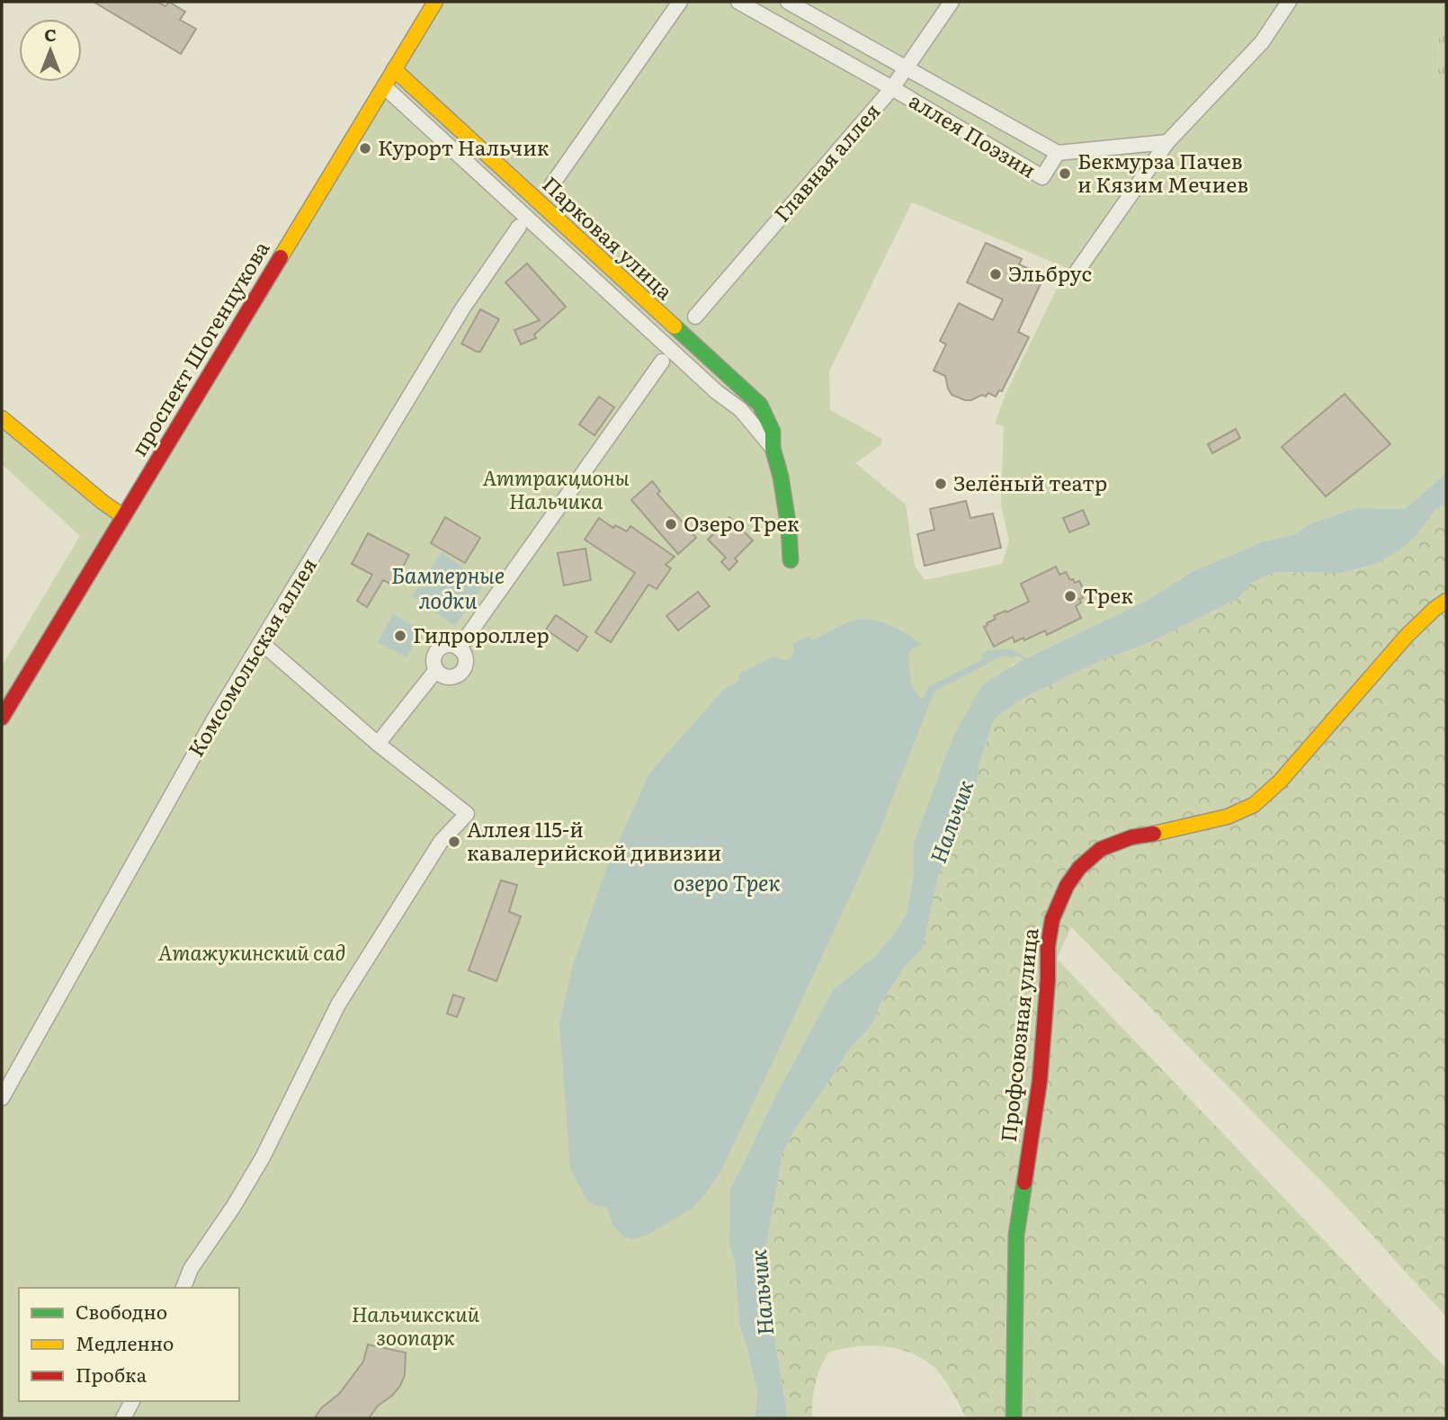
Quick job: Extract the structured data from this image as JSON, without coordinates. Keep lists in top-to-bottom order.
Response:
{
  "streets": {
    "street": [
      "аллея Поэзии",
      "Главная аллея",
      "Парковая улица",
      "проспект Шогенцукова",
      "Комсомольская аллея",
      "Профсоюзная улица"
    ]
  },
  "crossings": [
    ["аллея Поэзии", "Главная аллея"],
    ["Парковая улица", "проспект Шогенцукова"]
  ],
  "water": ["Бамперные лодки", "Нальчик", "озеро Трек"],
  "parks": ["Аттракционы Нальчика", "Атажукинский сад", "Нальчикский зоопарк"],
  "places": [
    "Курорт Нальчик",
    "Бекмурза Пачев и Кязим Мечиев",
    "Эльбрус",
    "Зелёный театр",
    "Озеро Трек",
    "Трек",
    "Гидророллер",
    "Аллея 115-й кавалерийской дивизии"
  ],
  "legend": ["Свободно", "Медленно", "Пробка"],
  "north": "top"
}
